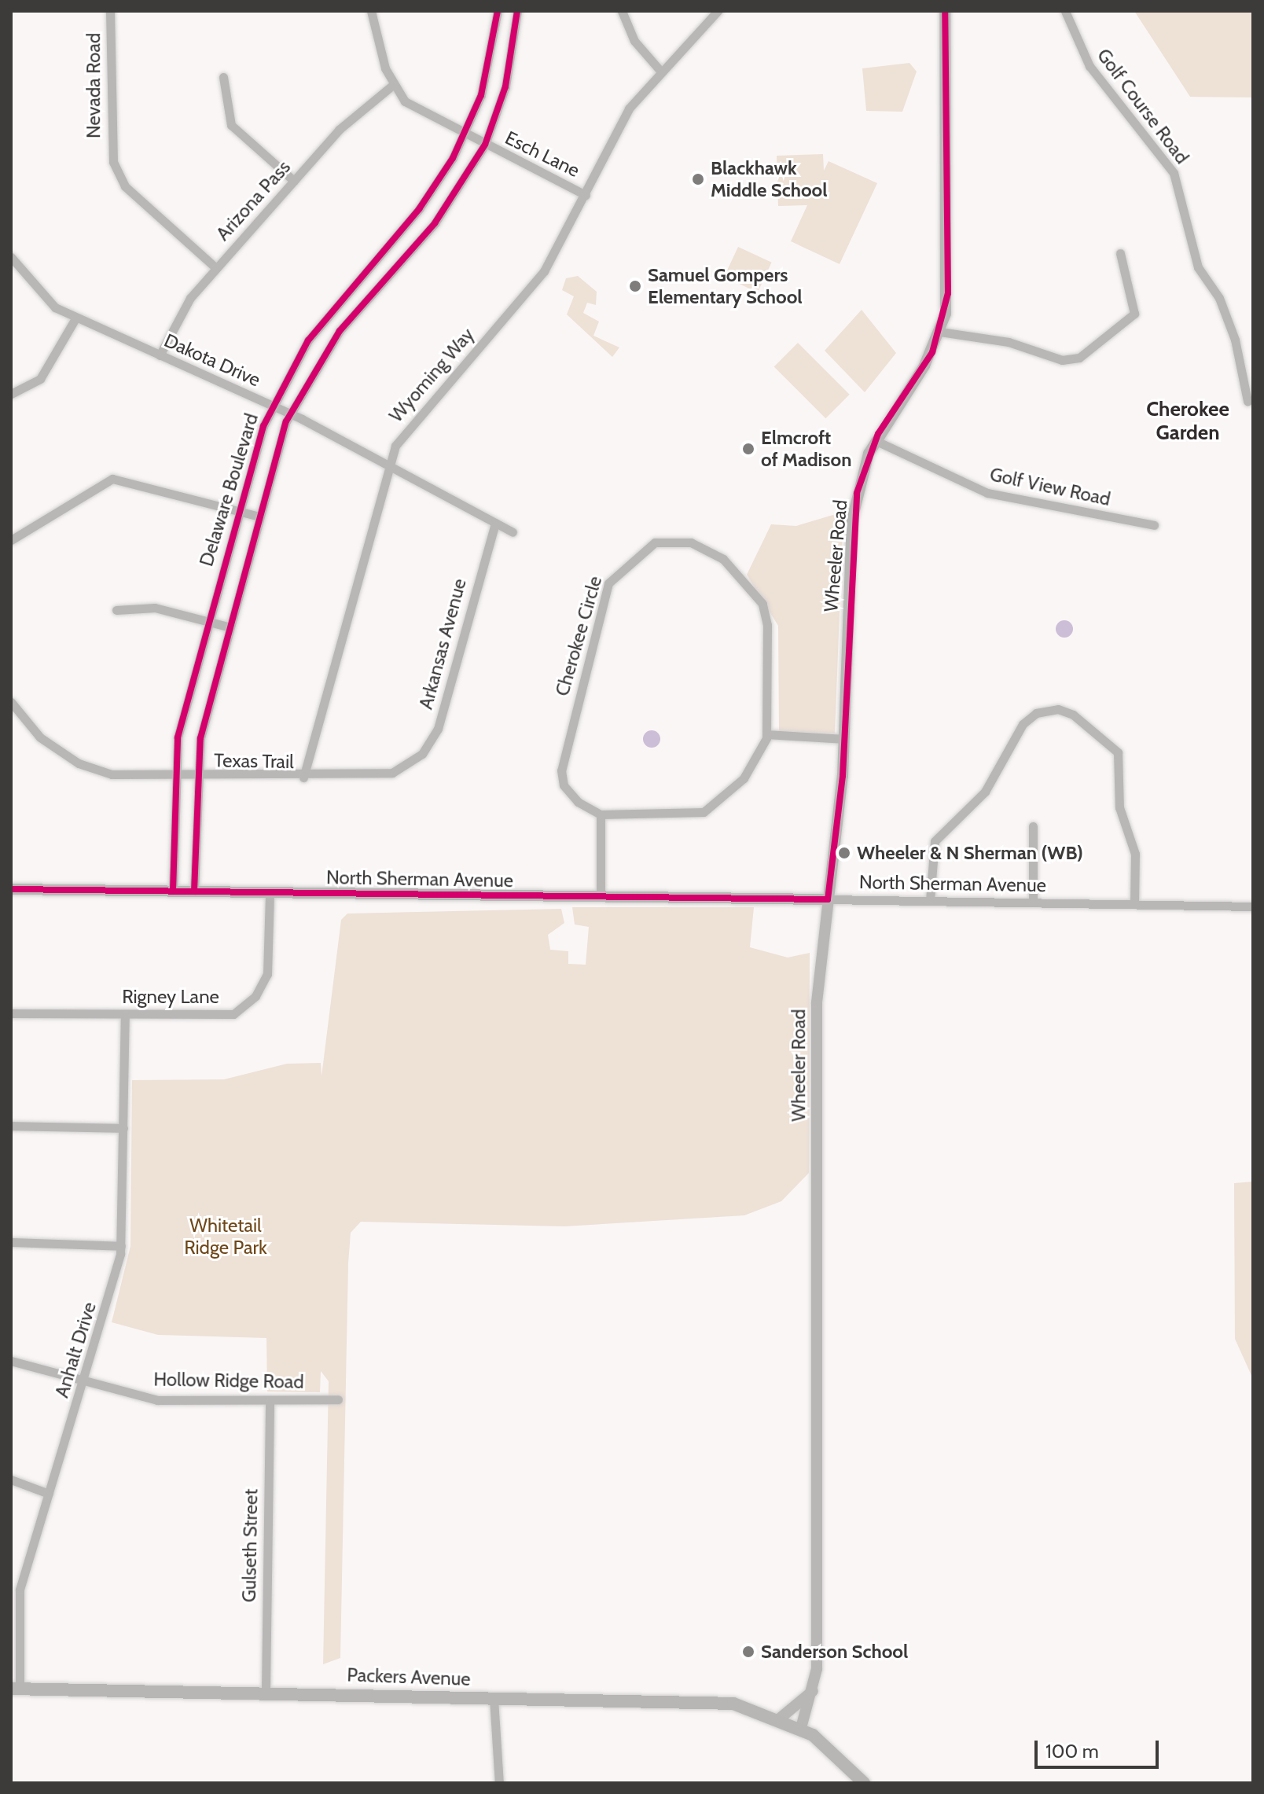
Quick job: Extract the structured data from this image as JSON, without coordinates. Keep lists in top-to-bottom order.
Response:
{
  "streets": {
    "main road": ["Packers Avenue"],
    "street": [
      "Nevada Road",
      "Golf Course Road",
      "Esch Lane",
      "Arizona Pass",
      "Dakota Drive",
      "Wyoming Way",
      "Golf View Road",
      "Delaware Boulevard",
      "Wheeler Road",
      "Cherokee Circle",
      "Arkansas Avenue",
      "Texas Trail",
      "North Sherman Avenue",
      "Rigney Lane",
      "Anhalt Drive",
      "Hollow Ridge Road",
      "Gulseth Street"
    ]
  },
  "crossings": [
    ["Nevada Road", "Arizona Pass"],
    ["Esch Lane", "Arizona Pass"],
    ["Esch Lane", "Wyoming Way"],
    ["Esch Lane", "Delaware Boulevard"],
    ["Arizona Pass", "Dakota Drive"],
    ["Dakota Drive", "Wyoming Way"],
    ["Dakota Drive", "Delaware Boulevard"],
    ["Dakota Drive", "Arkansas Avenue"],
    ["Wyoming Way", "Texas Trail"],
    ["Golf View Road", "Wheeler Road"],
    ["Delaware Boulevard", "Texas Trail"],
    ["Delaware Boulevard", "North Sherman Avenue"],
    ["Wheeler Road", "North Sherman Avenue"],
    ["Wheeler Road", "Packers Avenue"],
    ["Arkansas Avenue", "Texas Trail"],
    ["North Sherman Avenue", "Rigney Lane"],
    ["Rigney Lane", "Anhalt Drive"],
    ["Anhalt Drive", "Hollow Ridge Road"],
    ["Anhalt Drive", "Packers Avenue"],
    ["Hollow Ridge Road", "Gulseth Street"],
    ["Gulseth Street", "Packers Avenue"]
  ],
  "districts": ["Cherokee Garden"],
  "parks": ["Whitetail Ridge Park"],
  "places": [
    "Blackhawk Middle School",
    "Samuel Gompers Elementary School",
    "Elmcroft of Madison",
    "Wheeler & N Sherman (WB)",
    "Sanderson School"
  ],
  "scale_bar": "100 m"
}
